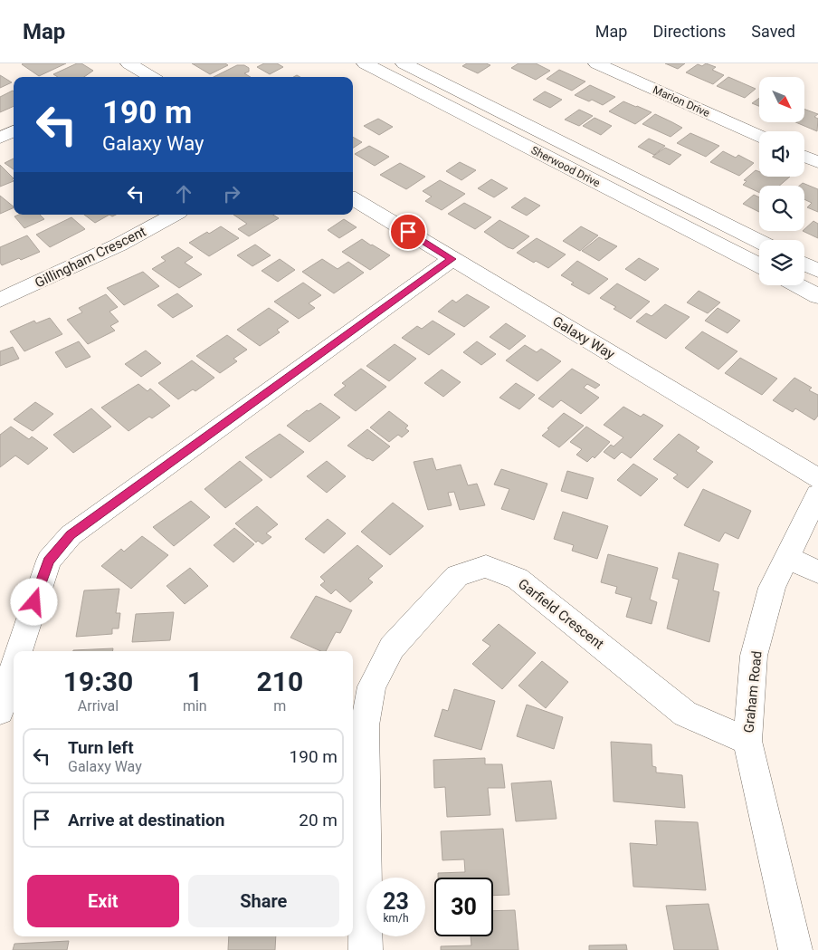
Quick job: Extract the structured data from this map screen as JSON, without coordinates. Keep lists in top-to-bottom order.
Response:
{
  "streets": {
    "street": [
      "Marion Drive",
      "Sherwood Drive",
      "Gillingham Crescent",
      "Galaxy Way",
      "Garfield Crescent",
      "Graham Road"
    ]
  },
  "crossings": [
    ["Garfield Crescent", "Graham Road"]
  ],
  "north": "bottom right",
  "page": {
    "header": "Map",
    "nav": ["Map", "Directions", "Saved"],
    "turn": ["190 m", "Galaxy Way"],
    "eta": [
      "19:30",
      "Arrival",
      "1",
      "min",
      "210",
      "m"
    ],
    "list": [
      {
        "name": "Turn left",
        "note": "Galaxy Way",
        "value": "190 m"
      },
      {
        "name": "Arrive at destination",
        "value": "20 m"
      }
    ],
    "buttons": ["Exit", "Share"],
    "speed": "23 km/h",
    "limit": "30"
  }
}
